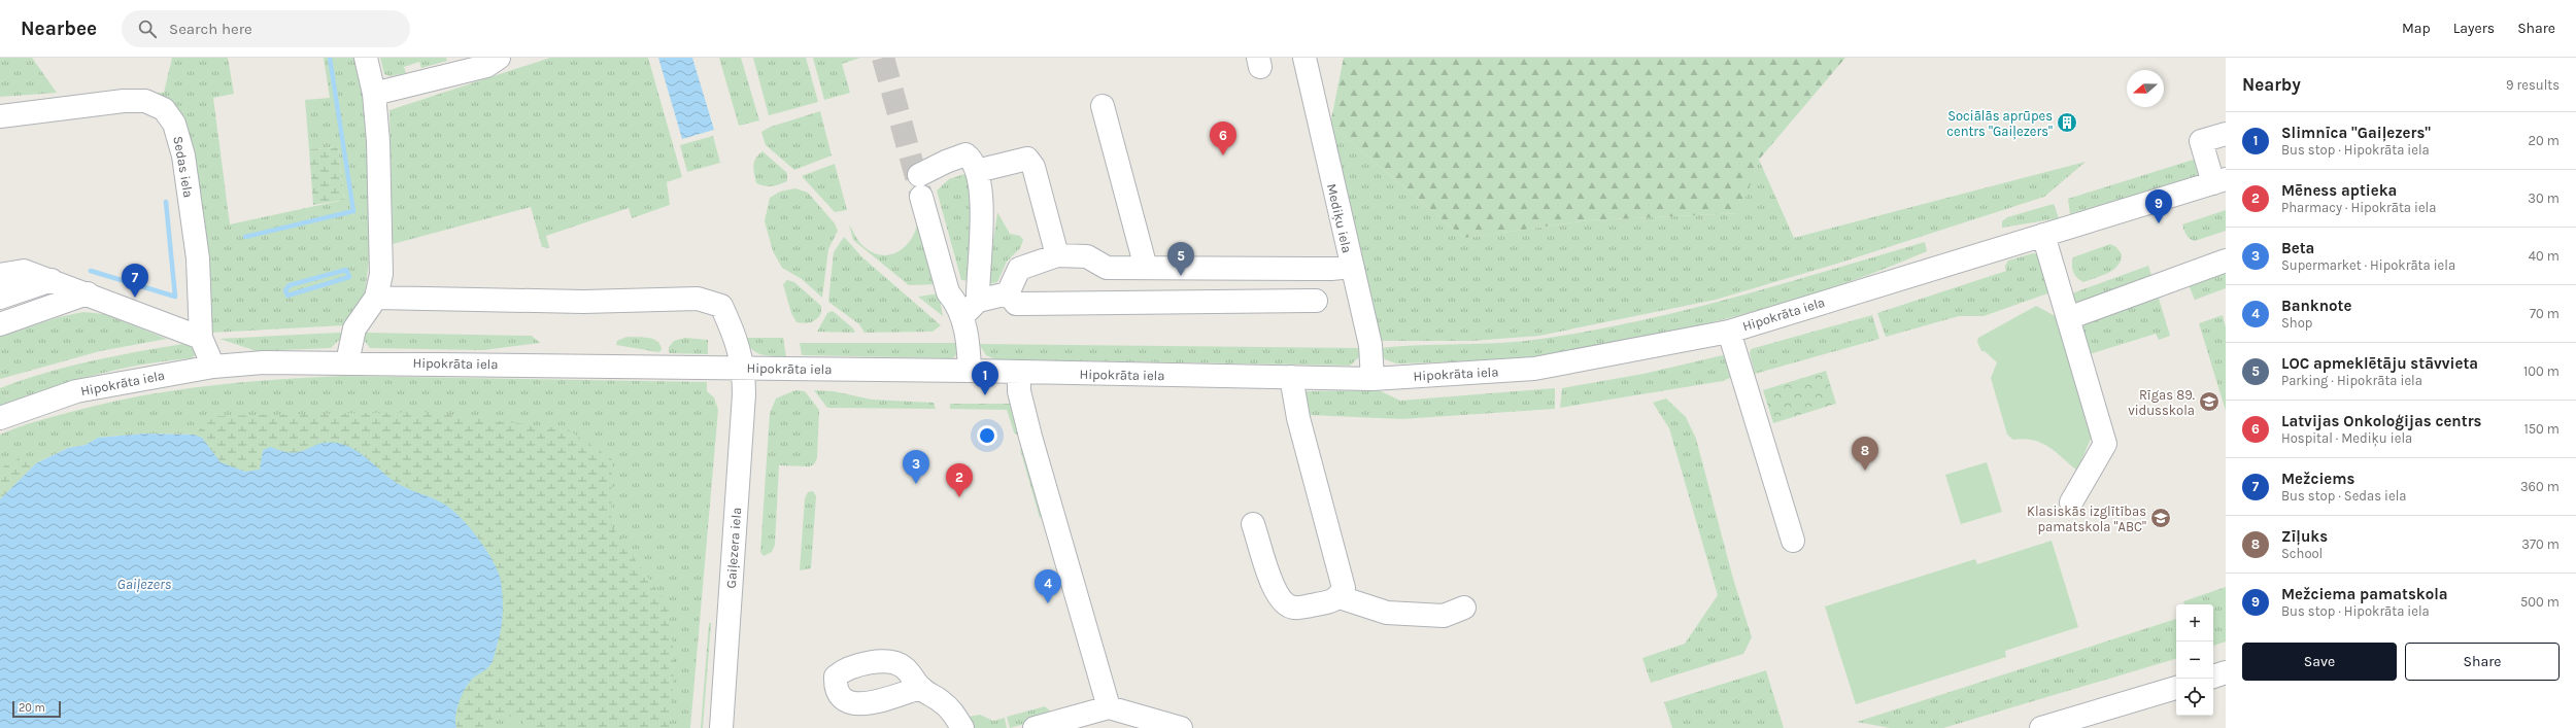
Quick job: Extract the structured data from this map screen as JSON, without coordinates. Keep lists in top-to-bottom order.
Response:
{
  "streets": {
    "street": [
      "Sedas iela",
      "Mediķu iela",
      "Hipokrāta iela",
      "Gaiļezera iela"
    ]
  },
  "crossings": [
    ["Sedas iela", "Hipokrāta iela"],
    ["Mediķu iela", "Hipokrāta iela"],
    ["Hipokrāta iela", "Gaiļezera iela"]
  ],
  "water": ["Gaiļezers"],
  "places": {
    "building": ["Sociālās aprūpes centrs \"Gaiļezers\""],
    "school or university": ["Rīgas 89. vidusskola", "Klasiskās izglītības pamatskola \"ABC\""]
  },
  "scale_bar": "20 m",
  "north": "left",
  "page": {
    "header": "Nearbee",
    "search": "Search here",
    "nav": ["Map", "Layers", "Share"],
    "heading": ["Nearby", "9 results"],
    "list": [
      {
        "mark": "1",
        "name": "Slimnīca \"Gaiļezers\"",
        "note": "Bus stop · Hipokrāta iela",
        "value": "20 m"
      },
      {
        "mark": "2",
        "name": "Mēness aptieka",
        "note": "Pharmacy · Hipokrāta iela",
        "value": "30 m"
      },
      {
        "mark": "3",
        "name": "Beta",
        "note": "Supermarket · Hipokrāta iela",
        "value": "40 m"
      },
      {
        "mark": "4",
        "name": "Banknote",
        "note": "Shop",
        "value": "70 m"
      },
      {
        "mark": "5",
        "name": "LOC apmeklētāju stāvvieta",
        "note": "Parking · Hipokrāta iela",
        "value": "100 m"
      },
      {
        "mark": "6",
        "name": "Latvijas Onkoloģijas centrs",
        "note": "Hospital · Mediķu iela",
        "value": "150 m"
      },
      {
        "mark": "7",
        "name": "Mežciems",
        "note": "Bus stop · Sedas iela",
        "value": "360 m"
      },
      {
        "mark": "8",
        "name": "Zīļuks",
        "note": "School",
        "value": "370 m"
      },
      {
        "mark": "9",
        "name": "Mežciema pamatskola",
        "note": "Bus stop · Hipokrāta iela",
        "value": "500 m"
      }
    ],
    "pins": [
      "6",
      "9",
      "5",
      "7",
      "1",
      "8",
      "3",
      "2",
      "4"
    ],
    "map_buttons": ["+", "−"],
    "buttons": ["Save", "Share"],
    "scale": "20 m"
  }
}
